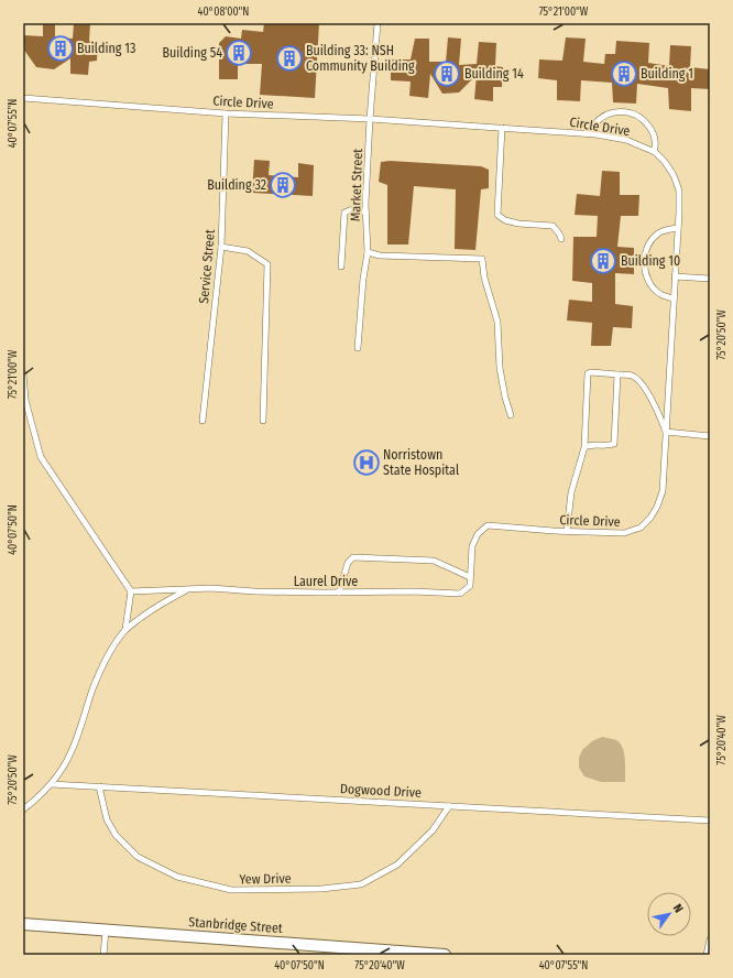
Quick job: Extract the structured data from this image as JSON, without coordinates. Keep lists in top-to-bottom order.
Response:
{
  "streets": {
    "street": ["Stanbridge Street"],
    "lane": [
      "Circle Drive",
      "Market Street",
      "Service Street",
      "Laurel Drive",
      "Dogwood Drive",
      "Yew Drive"
    ]
  },
  "crossings": [
    ["Circle Drive", "Market Street"],
    ["Circle Drive", "Service Street"],
    ["Circle Drive", "Laurel Drive"],
    ["Laurel Drive", "Dogwood Drive"],
    ["Dogwood Drive", "Yew Drive"]
  ],
  "places": {
    "building": [
      "Building 13",
      "Building 54",
      "Building 33: NSH Community Building",
      "Building 14",
      "Building 1",
      "Building 32",
      "Building 10"
    ],
    "hospital": ["Norristown State Hospital"]
  },
  "north": "top right",
  "coordinates": [
    "40°08'00\"N",
    "75°21'00\"W",
    "40°07'55\"N",
    "75°20'50\"W",
    "40°07'50\"N",
    "75°20'40\"W"
  ]
}
